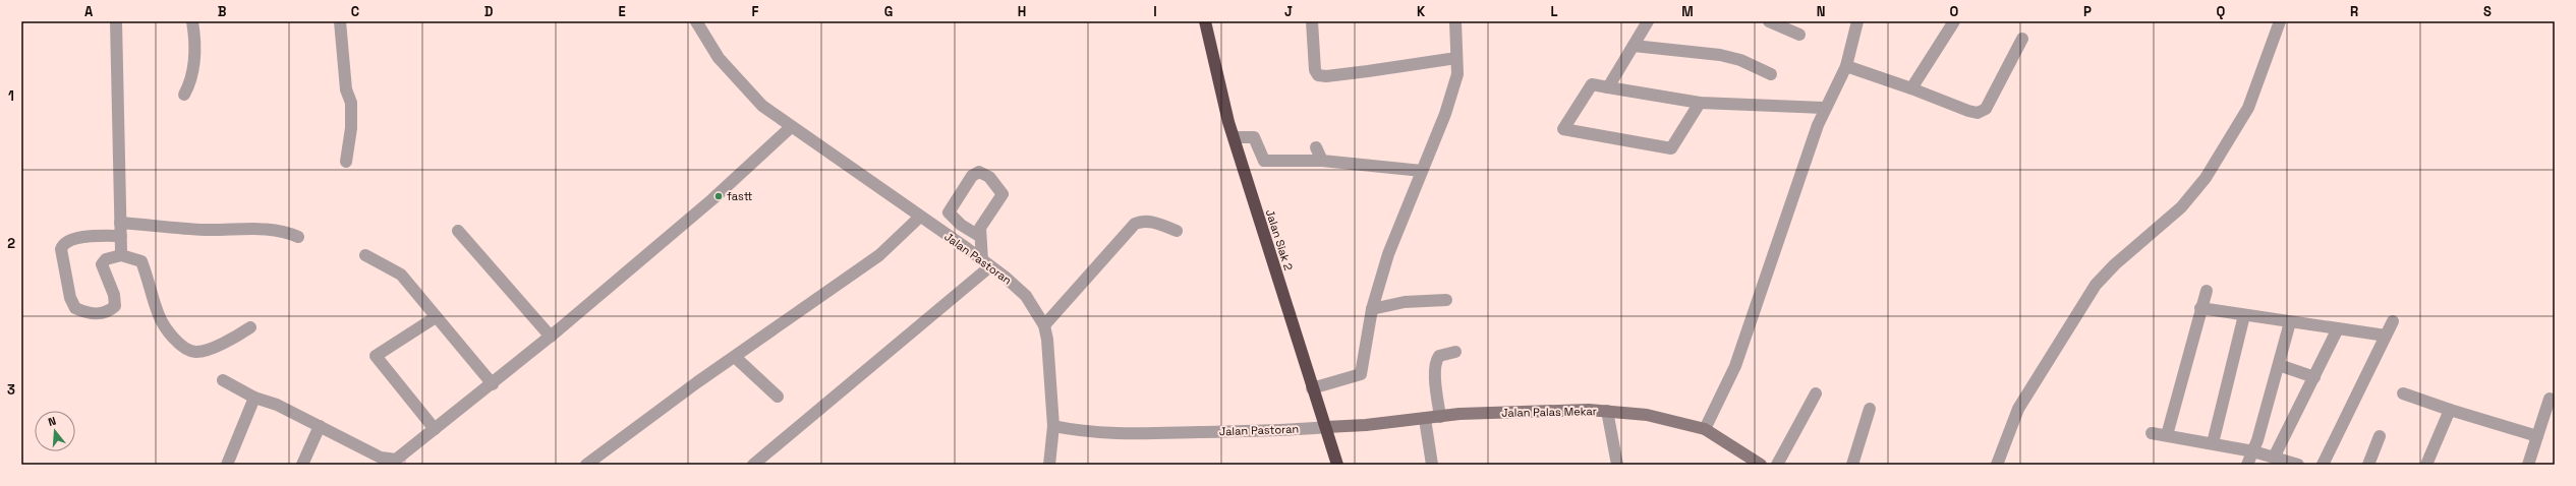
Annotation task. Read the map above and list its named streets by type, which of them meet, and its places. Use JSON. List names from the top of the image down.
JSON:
{
  "streets": {
    "highway": ["Jalan Siak 2"],
    "main road": ["Jalan Palas Mekar"],
    "street": ["Jalan Pastoran"]
  },
  "crossings": [
    ["Jalan Siak 2", "Jalan Pastoran"],
    ["Jalan Siak 2", "Jalan Palas Mekar"],
    ["Jalan Pastoran", "Jalan Palas Mekar"]
  ],
  "places": ["fastt"],
  "north": "top",
  "grid": {
    "columns": [
      "A",
      "B",
      "C",
      "D",
      "E",
      "F",
      "G",
      "H",
      "I",
      "J",
      "K",
      "L",
      "M",
      "N",
      "O",
      "P",
      "Q",
      "R",
      "S"
    ],
    "rows": ["1", "2", "3"]
  }
}
